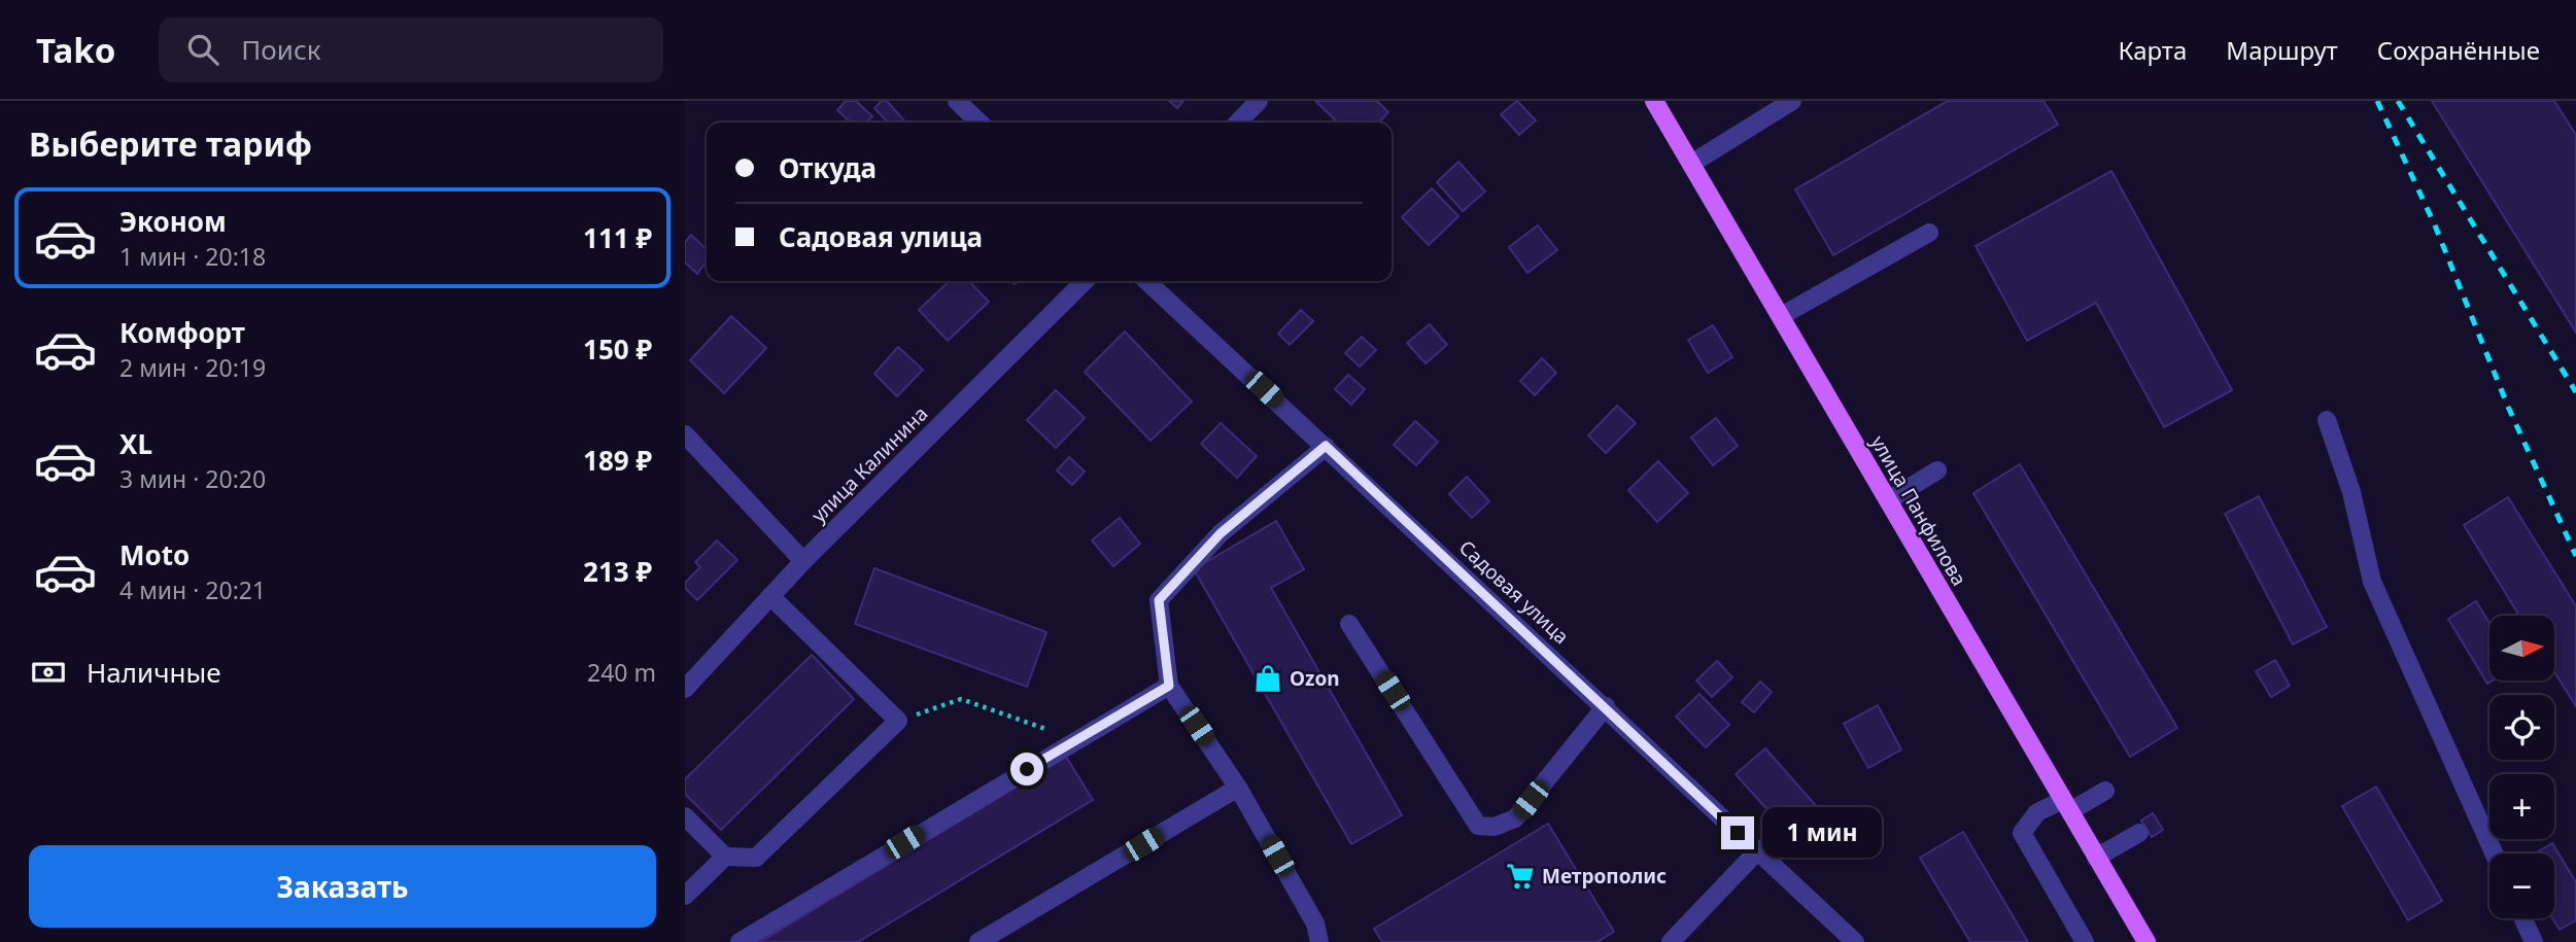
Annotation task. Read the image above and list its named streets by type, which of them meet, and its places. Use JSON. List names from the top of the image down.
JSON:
{
  "streets": {
    "main road": ["улица Панфилова"],
    "street": ["улица Калинина", "Садовая улица"]
  },
  "places": {
    "shop": ["Ozon"],
    "supermarket": ["Метрополис"]
  },
  "north": "right",
  "page": {
    "header": "Tako",
    "search": "Поиск",
    "nav": ["Карта", "Маршрут", "Сохранённые"],
    "heading": "Выберите тариф",
    "banner": ["Откуда", "Садовая улица"],
    "list": [
      {
        "name": "Эконом",
        "note": "1 мин · 20:18",
        "value": "111 ₽"
      },
      {
        "name": "Комфорт",
        "note": "2 мин · 20:19",
        "value": "150 ₽"
      },
      {
        "name": "XL",
        "note": "3 мин · 20:20",
        "value": "189 ₽"
      },
      {
        "name": "Moto",
        "note": "4 мин · 20:21",
        "value": "213 ₽"
      }
    ],
    "map_buttons": ["+", "−"],
    "pay": ["Наличные", "240 m"],
    "bubble": "1 мин",
    "buttons": "Заказать"
  }
}
